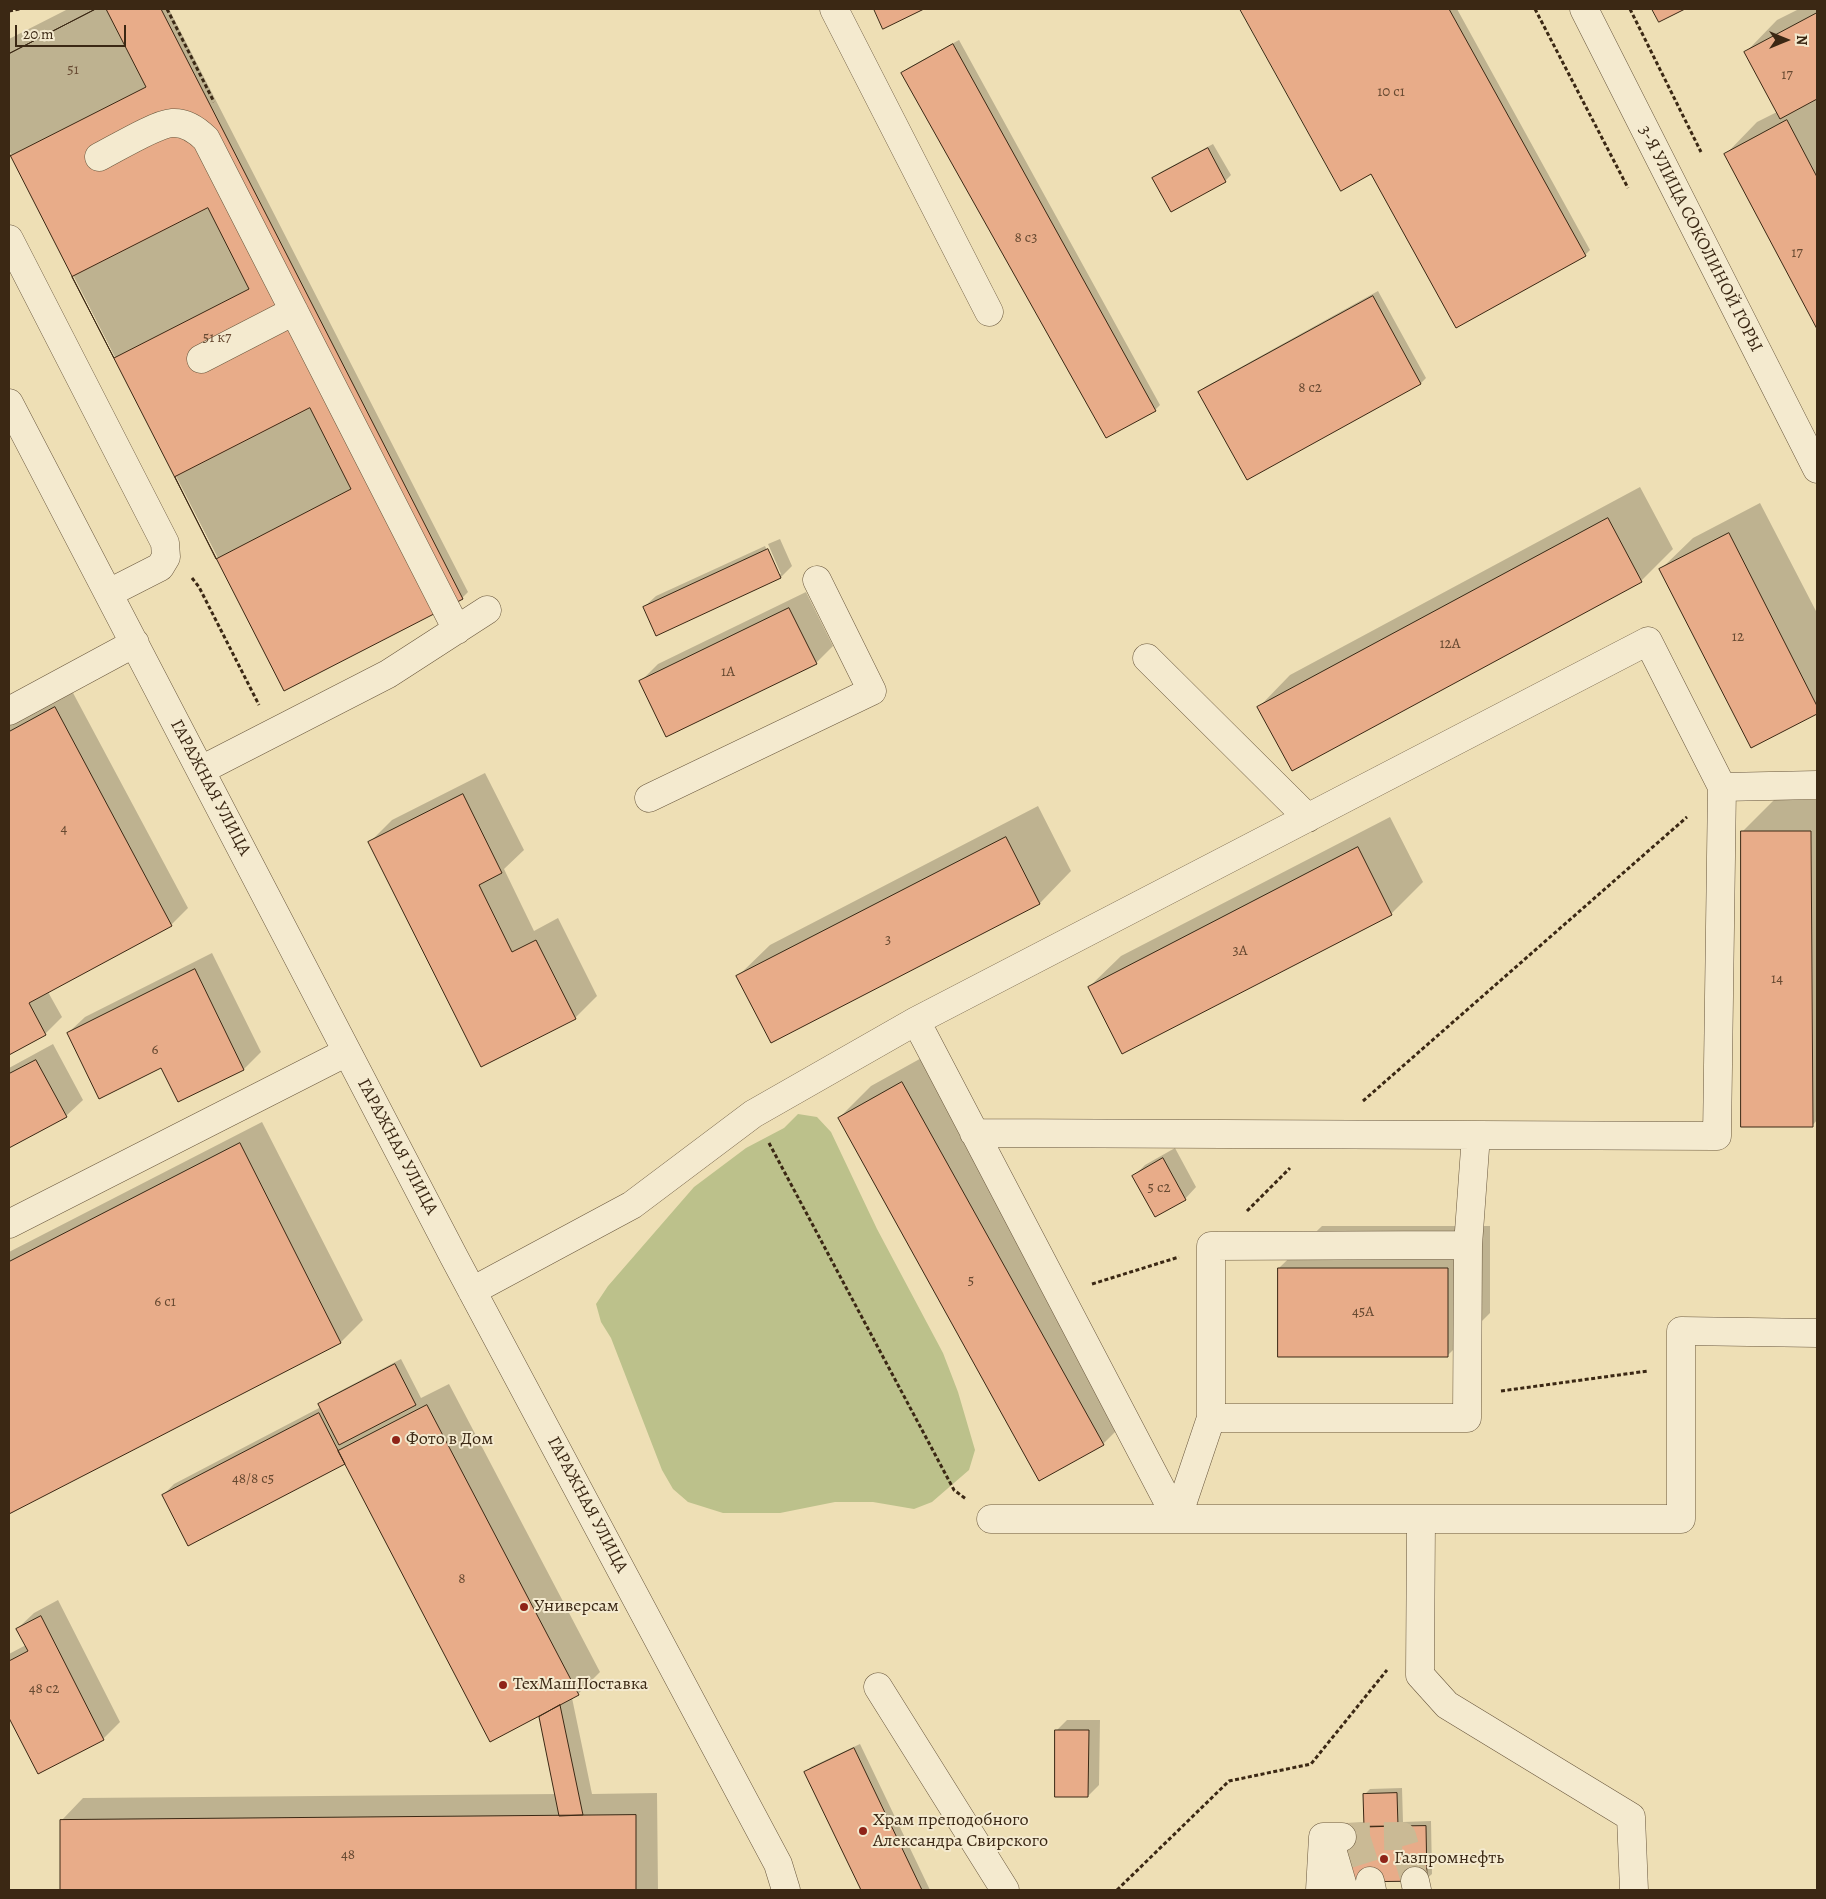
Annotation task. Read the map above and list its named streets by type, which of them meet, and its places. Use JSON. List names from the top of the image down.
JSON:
{
  "streets": {
    "street": ["3-Я УЛИЦА СОКОЛИНОЙ ГОРЫ", "ГАРАЖНАЯ УЛИЦА"]
  },
  "places": [
    "Фото в Дом",
    "Универсам",
    "ТехМашПоставка",
    "Храм преподобного Александра Свирского",
    "Газпромнефть"
  ],
  "house_numbers": [
    "51",
    "17",
    "10 с1",
    "8 c3",
    "17",
    "51 к7",
    "8 c2",
    "12",
    "12А",
    "1А",
    "4",
    "3",
    "3А",
    "14",
    "6",
    "5 с2",
    "5",
    "6 с1",
    "45А",
    "48/8 с5",
    "8",
    "48 с2",
    "48"
  ],
  "scale_bar": "20 m",
  "north": "right"
}
